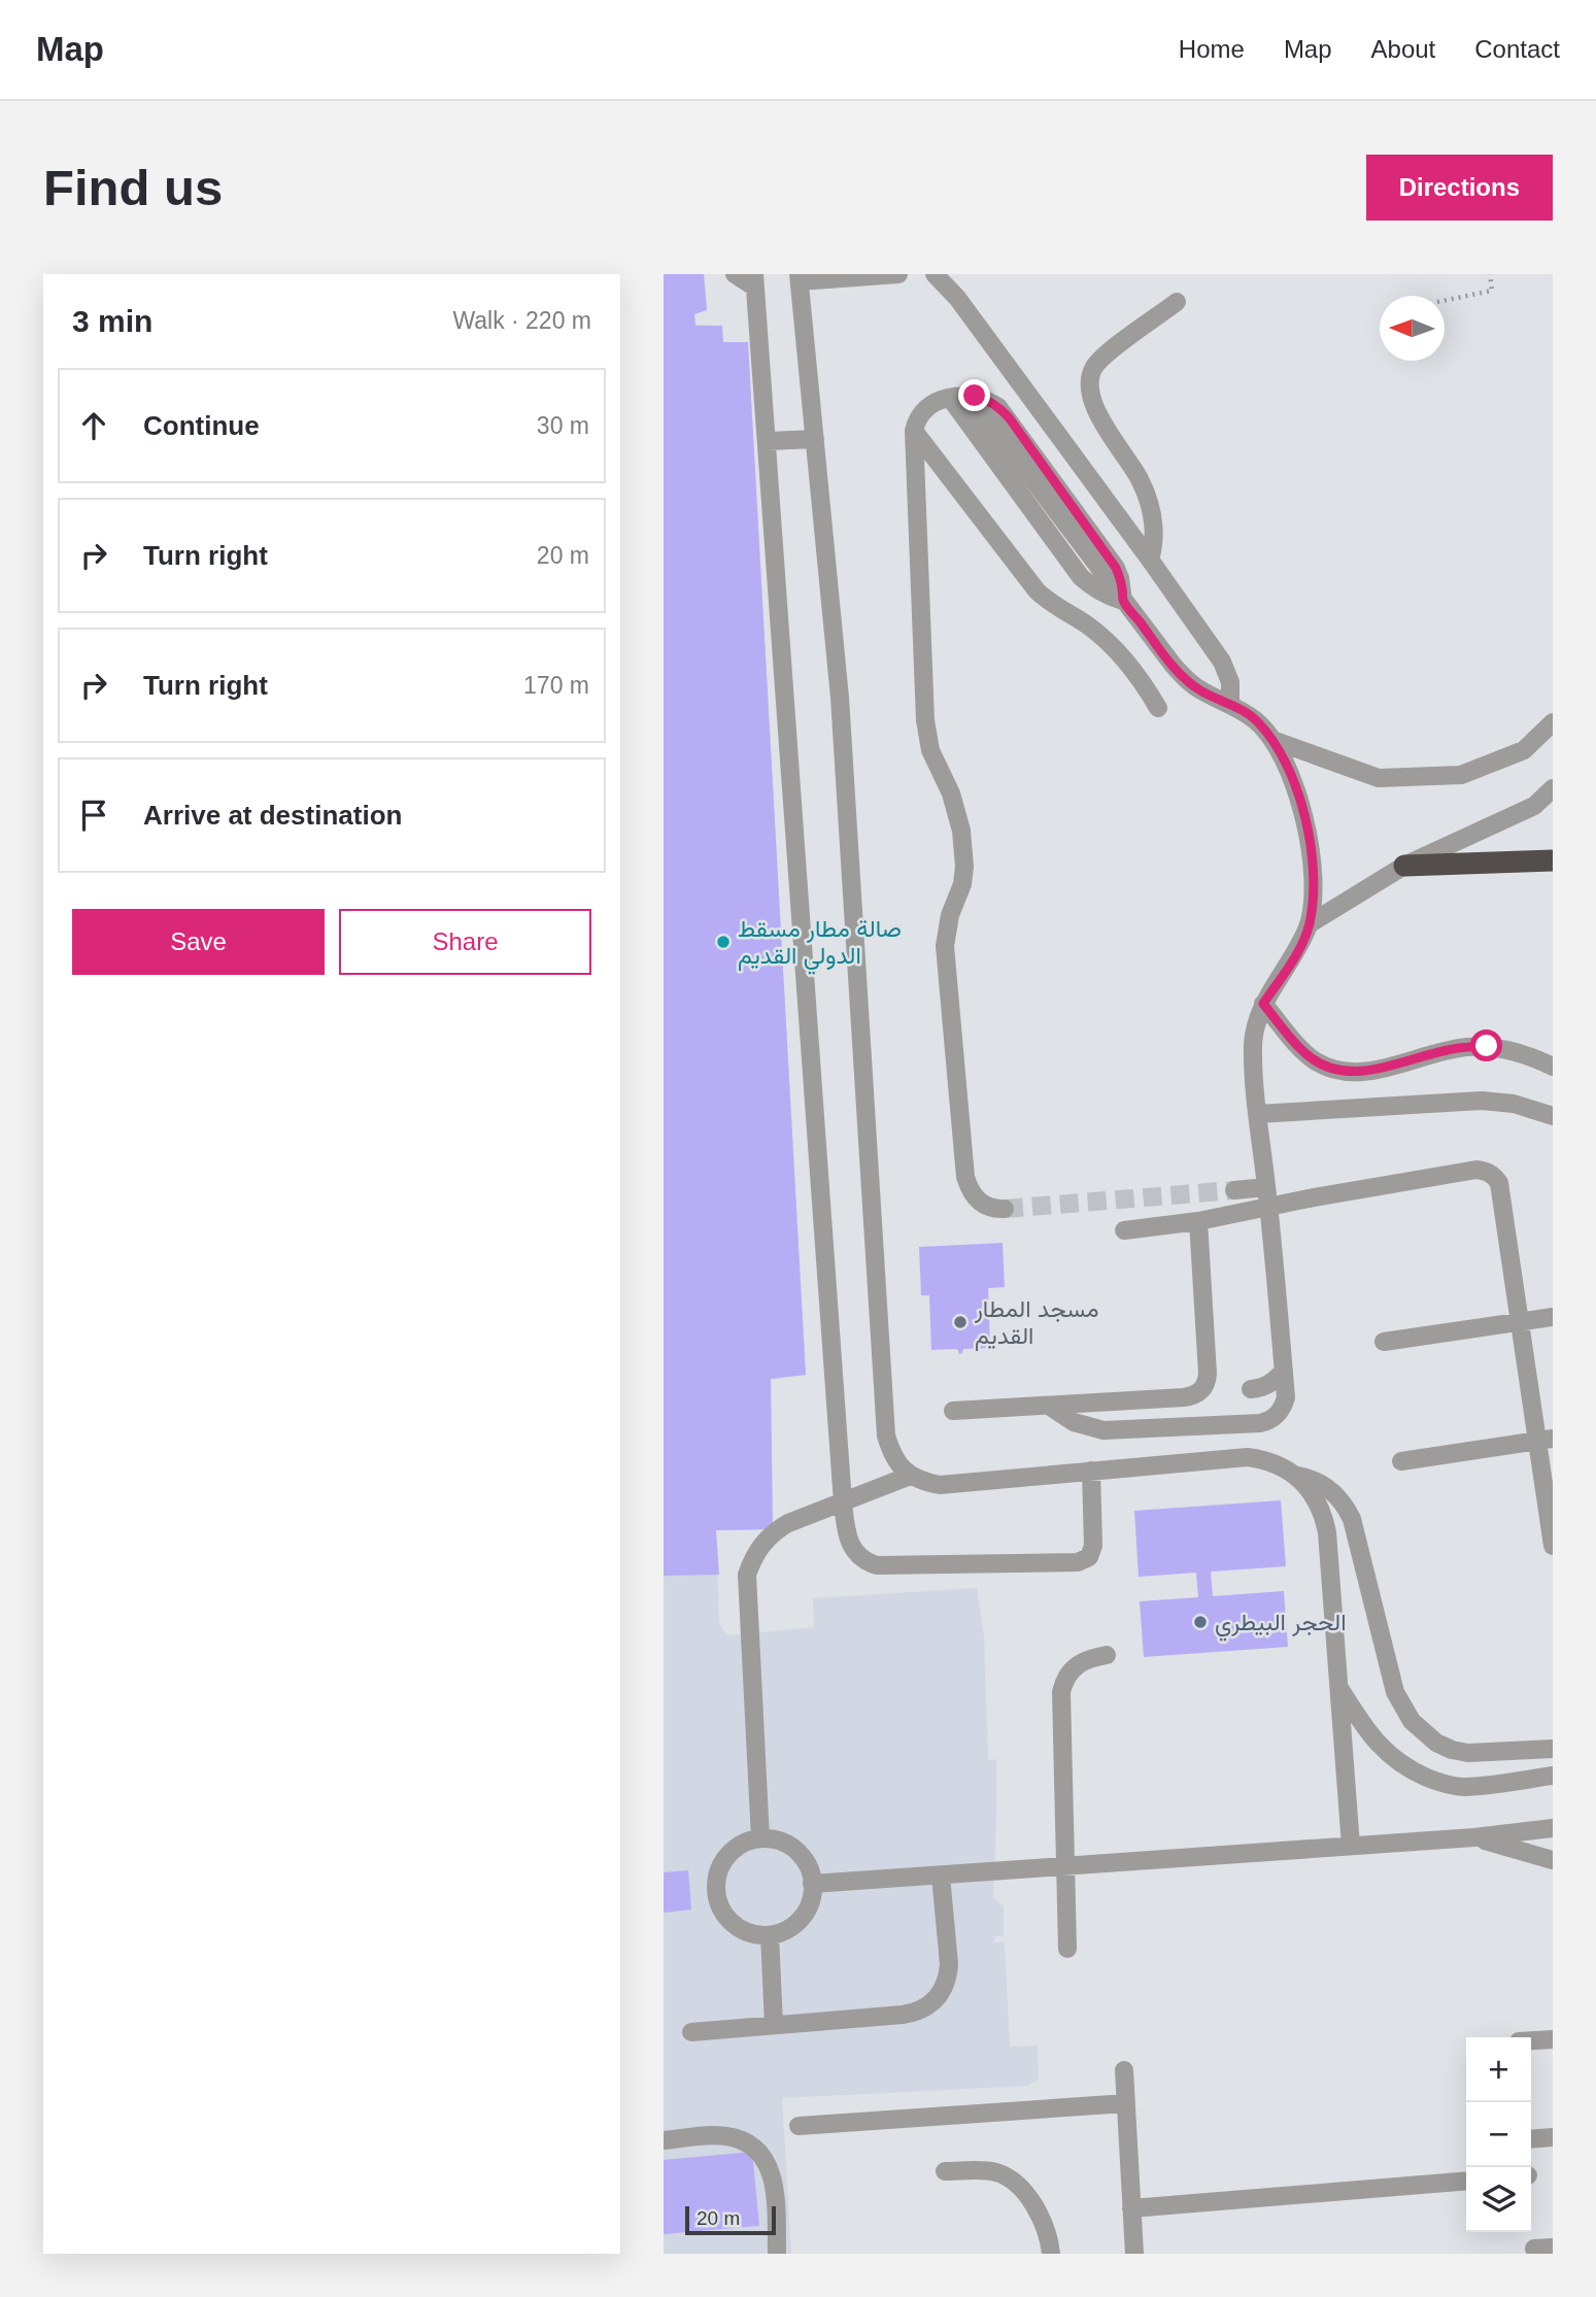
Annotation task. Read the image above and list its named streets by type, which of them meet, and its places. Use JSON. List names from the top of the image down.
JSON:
{
  "places": ["صالة مطار مسقط الدولي القديم", "مسجد المطار القديم", "الحجر البيطري"],
  "scale_bar": "20 m",
  "north": "left",
  "page": {
    "header": "Map",
    "nav": [
      "Home",
      "Map",
      "About",
      "Contact"
    ],
    "buttons": [
      "Directions",
      ["Save", "Share"]
    ],
    "title": "Find us",
    "heading": ["3 min", "Walk · 220 m"],
    "list": [
      ["Continue", "30 m"],
      ["Turn right", "20 m"],
      ["Turn right", "170 m"],
      "Arrive at destination"
    ],
    "map_buttons": ["+", "−"],
    "scale": "20 m"
  }
}
